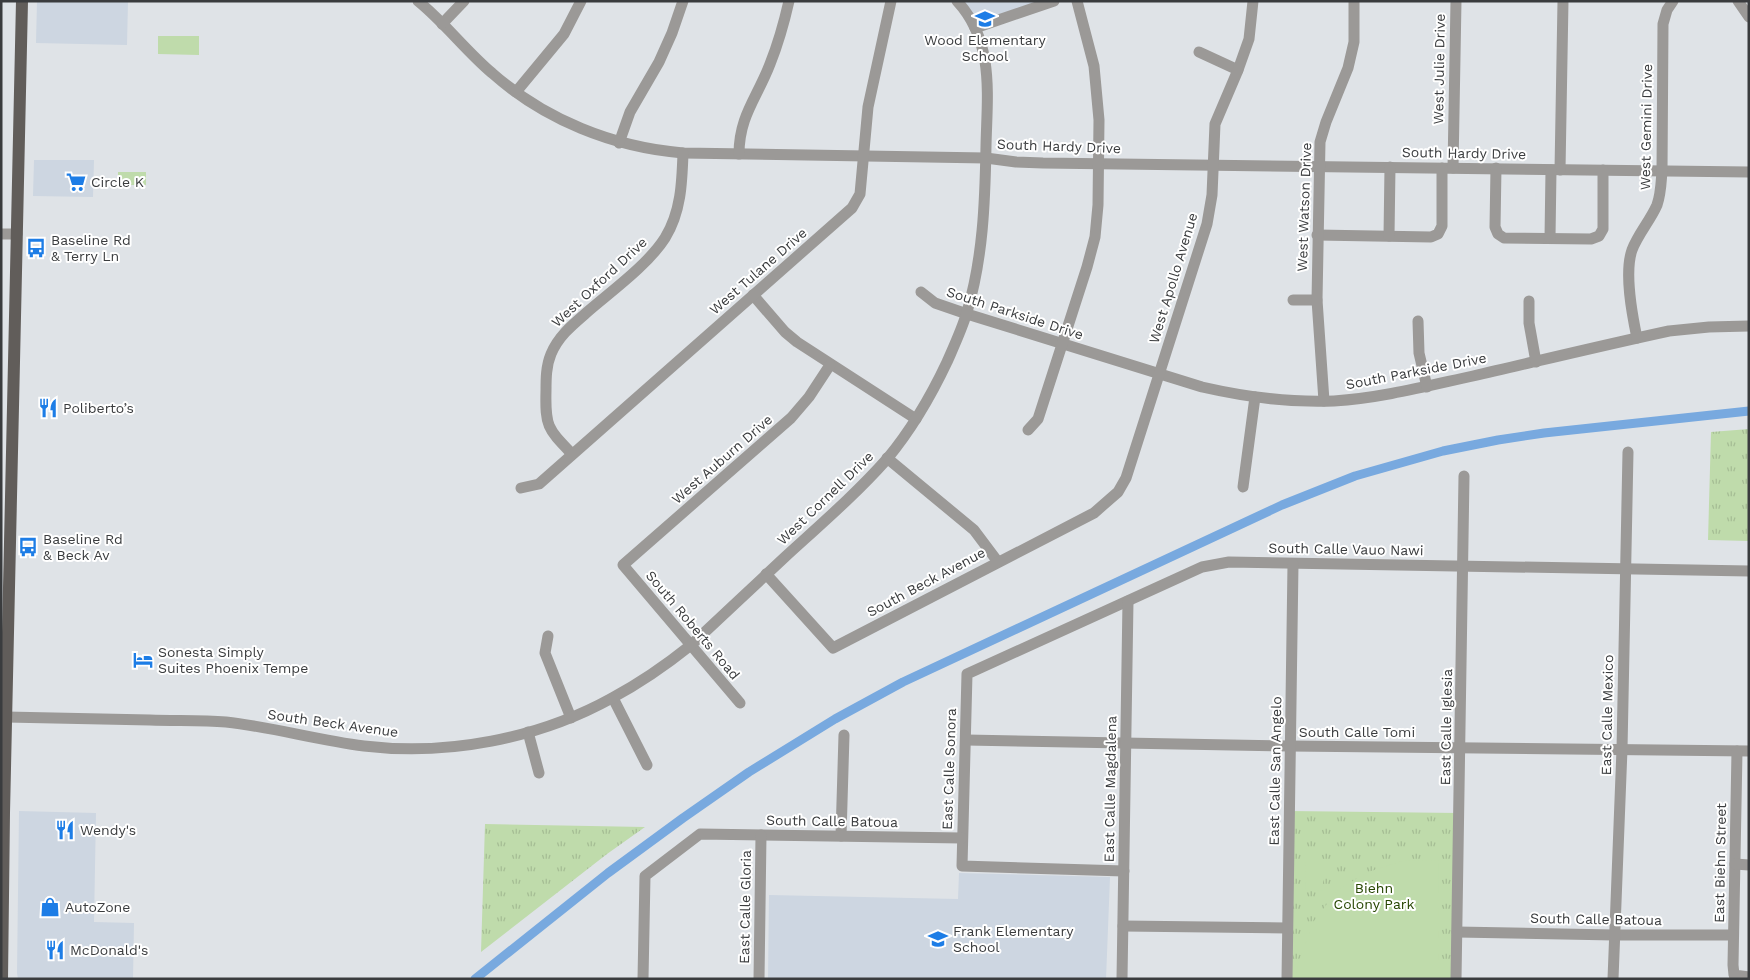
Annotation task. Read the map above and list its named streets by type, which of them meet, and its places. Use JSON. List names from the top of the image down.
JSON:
{
  "streets": {
    "street": [
      "West Julie Drive",
      "West Gemini Drive",
      "South Hardy Drive",
      "West Watson Drive",
      "West Tulane Drive",
      "West Apollo Avenue",
      "West Oxford Drive",
      "South Parkside Drive",
      "West Auburn Drive",
      "West Cornell Drive",
      "South Calle Vauo Nawi",
      "South Beck Avenue",
      "South Roberts Road",
      "East Calle Mexico",
      "East Calle Iglesia",
      "South Calle Tomi",
      "East Calle Sonora",
      "East Calle San Angelo",
      "East Calle Magdalena",
      "South Calle Batoua",
      "East Biehn Street",
      "East Calle Gloria"
    ]
  },
  "crossings": [
    ["West Julie Drive", "South Hardy Drive"],
    ["West Gemini Drive", "South Hardy Drive"],
    ["West Gemini Drive", "South Parkside Drive"],
    ["South Hardy Drive", "West Watson Drive"],
    ["South Hardy Drive", "West Tulane Drive"],
    ["South Hardy Drive", "West Apollo Avenue"],
    ["South Hardy Drive", "West Oxford Drive"],
    ["South Hardy Drive", "West Cornell Drive"],
    ["West Watson Drive", "South Parkside Drive"],
    ["West Tulane Drive", "West Oxford Drive"],
    ["West Apollo Avenue", "South Parkside Drive"],
    ["West Apollo Avenue", "South Beck Avenue"],
    ["South Parkside Drive", "West Cornell Drive"],
    ["West Auburn Drive", "South Roberts Road"],
    ["West Cornell Drive", "South Beck Avenue"],
    ["West Cornell Drive", "South Roberts Road"],
    ["South Calle Vauo Nawi", "East Calle Mexico"],
    ["South Calle Vauo Nawi", "East Calle Iglesia"],
    ["South Calle Vauo Nawi", "East Calle Sonora"],
    ["South Calle Vauo Nawi", "East Calle San Angelo"],
    ["South Calle Vauo Nawi", "East Calle Magdalena"],
    ["South Beck Avenue", "South Roberts Road"],
    ["East Calle Mexico", "South Calle Tomi"],
    ["East Calle Mexico", "South Calle Batoua"],
    ["East Calle Iglesia", "South Calle Tomi"],
    ["East Calle Iglesia", "South Calle Batoua"],
    ["South Calle Tomi", "East Calle Sonora"],
    ["South Calle Tomi", "East Calle San Angelo"],
    ["South Calle Tomi", "East Calle Magdalena"],
    ["South Calle Tomi", "East Biehn Street"],
    ["East Calle Sonora", "East Calle Magdalena"],
    ["East Calle Sonora", "South Calle Batoua"],
    ["South Calle Batoua", "East Biehn Street"],
    ["South Calle Batoua", "East Calle Gloria"]
  ],
  "parks": ["Biehn Colony Park"],
  "places": {
    "school or university": ["Wood Elementary School", "Frank Elementary School"],
    "supermarket": ["Circle K"],
    "bus stop": ["Baseline Rd & Terry Ln", "Baseline Rd & Beck Av"],
    "restaurant": ["Poliberto’s", "Wendy's", "McDonald's"],
    "hotel": ["Sonesta Simply Suites Phoenix Tempe"],
    "shop": ["AutoZone"]
  }
}
